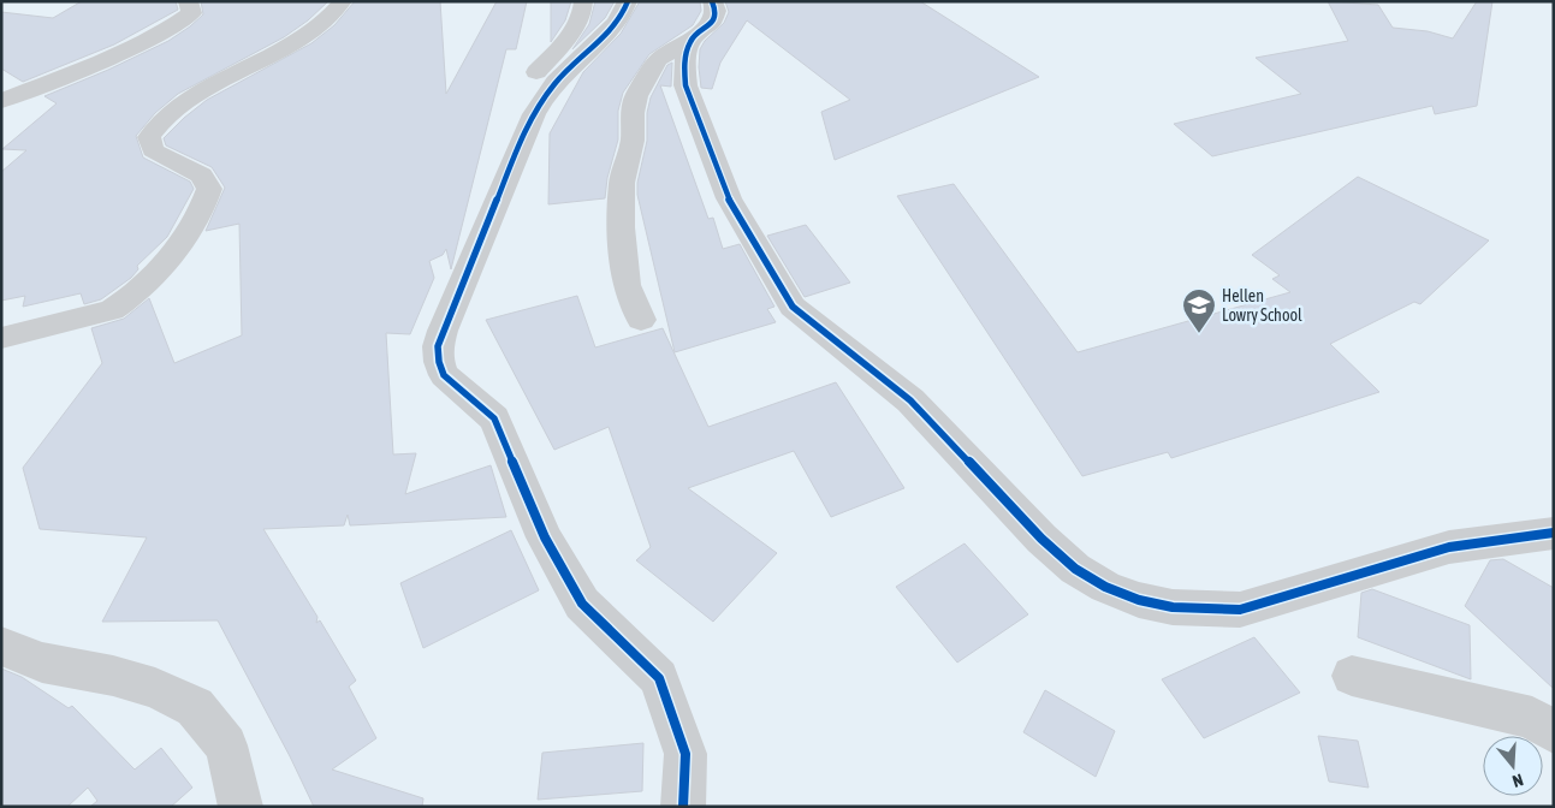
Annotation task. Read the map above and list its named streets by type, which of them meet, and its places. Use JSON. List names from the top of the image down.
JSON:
{
  "places": {
    "school or university": ["Hellen Lowry School"]
  },
  "north": "bottom"
}
